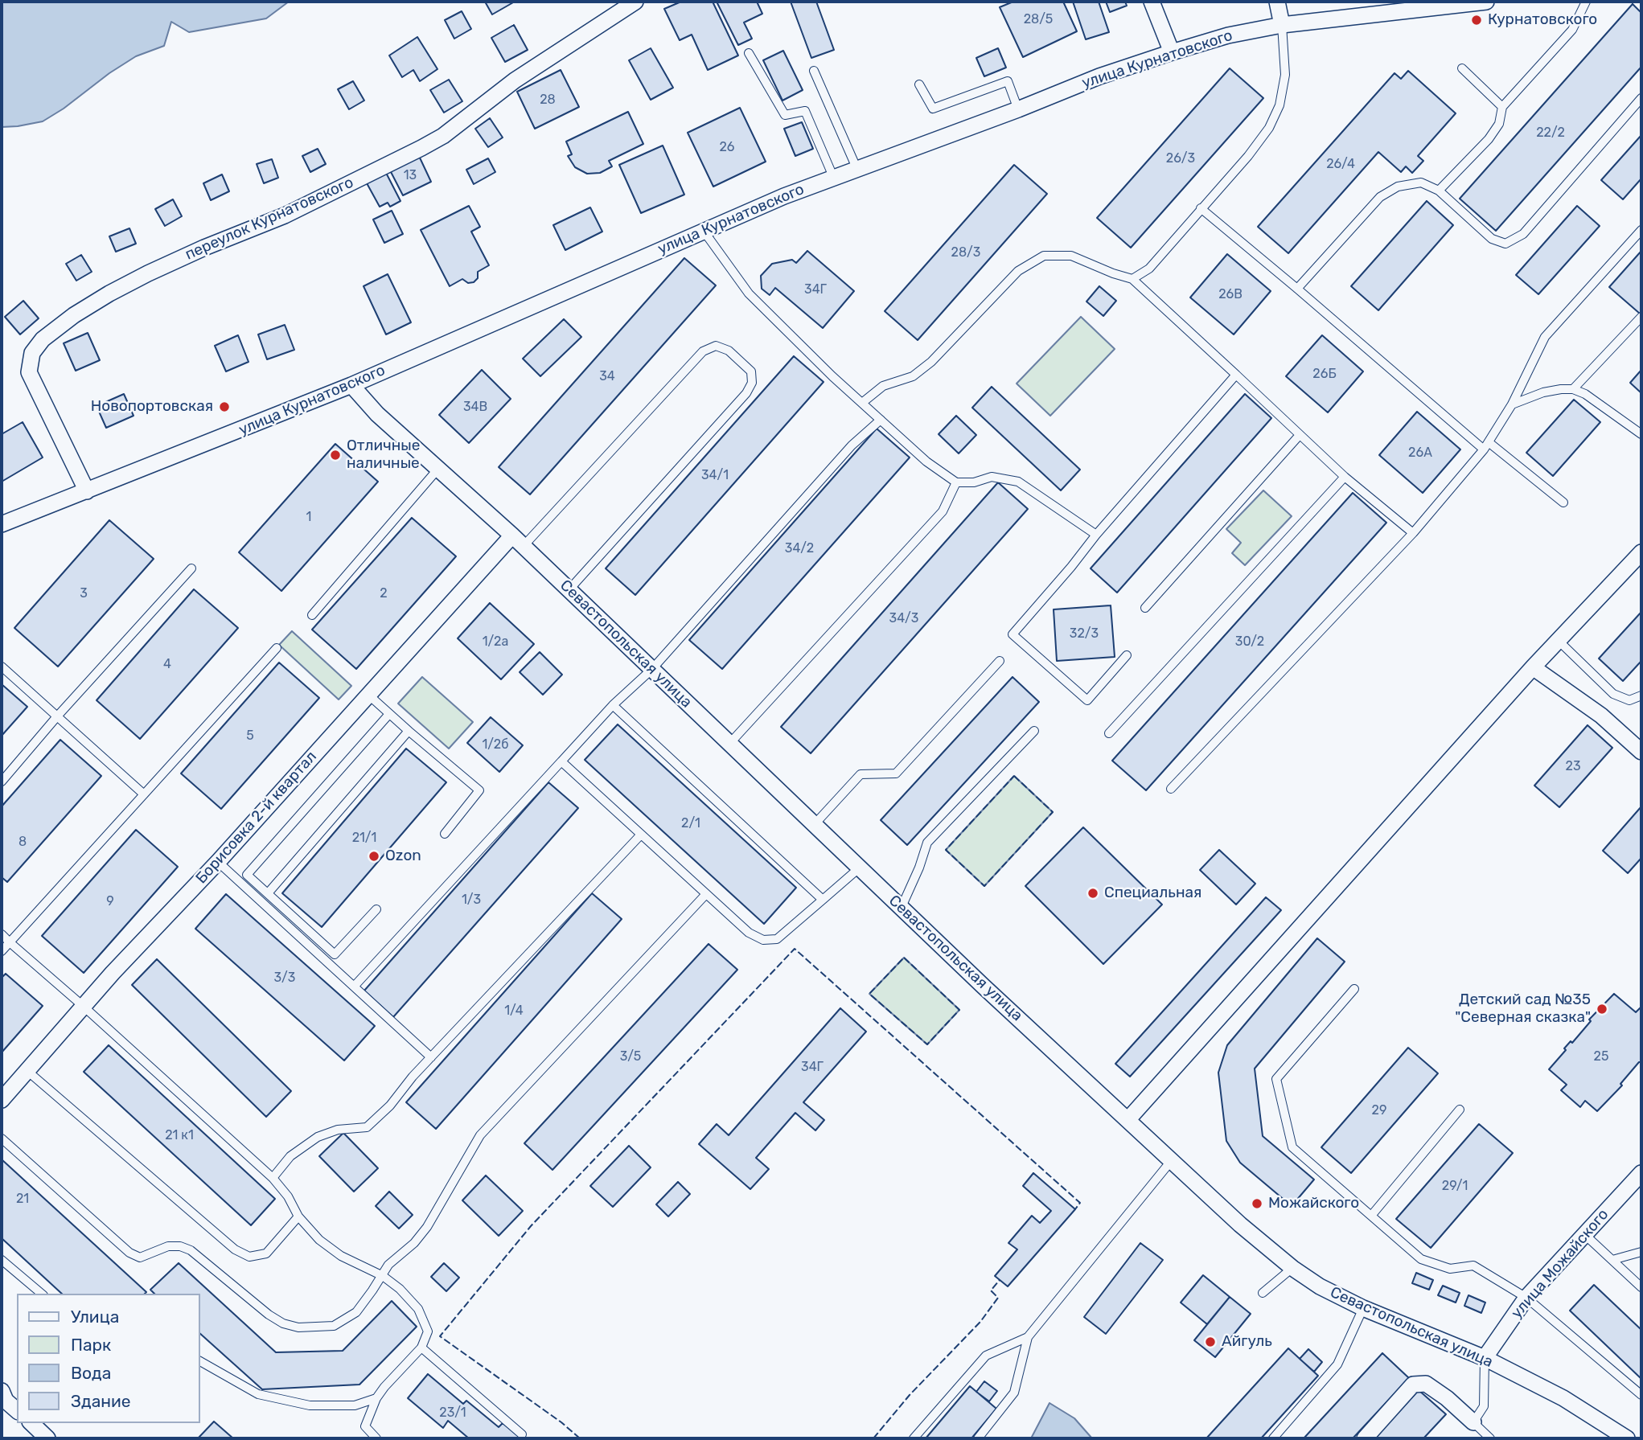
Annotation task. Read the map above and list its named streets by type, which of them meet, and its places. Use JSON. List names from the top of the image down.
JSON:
{
  "streets": {
    "street": [
      "улица Курнатовского",
      "переулок Курнатовского",
      "Севастопольская улица",
      "Борисовка 2-й квартал",
      "улица Можайского"
    ]
  },
  "crossings": [
    ["улица Курнатовского", "переулок Курнатовского"],
    ["улица Курнатовского", "Севастопольская улица"],
    ["Севастопольская улица", "Борисовка 2-й квартал"],
    ["Севастопольская улица", "улица Можайского"]
  ],
  "places": [
    "Курнатовского",
    "Новопортовская",
    "Отличные наличные",
    "Ozon",
    "Специальная",
    "Детский сад №35 \"Северная сказка\"",
    "Можайского",
    "Айгуль"
  ],
  "house_numbers": [
    "28/5",
    "28",
    "22/2",
    "26",
    "26/3",
    "26/4",
    "13",
    "28/3",
    "34Г",
    "26В",
    "26Б",
    "34",
    "34В",
    "26А",
    "34/1",
    "1",
    "34/2",
    "3",
    "2",
    "34/3",
    "32/3",
    "1/2а",
    "30/2",
    "4",
    "5",
    "1/2б",
    "23",
    "2/1",
    "21/1",
    "8",
    "1/3",
    "9",
    "3/3",
    "1/4",
    "3/5",
    "25",
    "34Г",
    "29",
    "21 к1",
    "29/1",
    "21",
    "23/1"
  ],
  "legend": [
    "Улица",
    "Парк",
    "Вода",
    "Здание"
  ]
}
